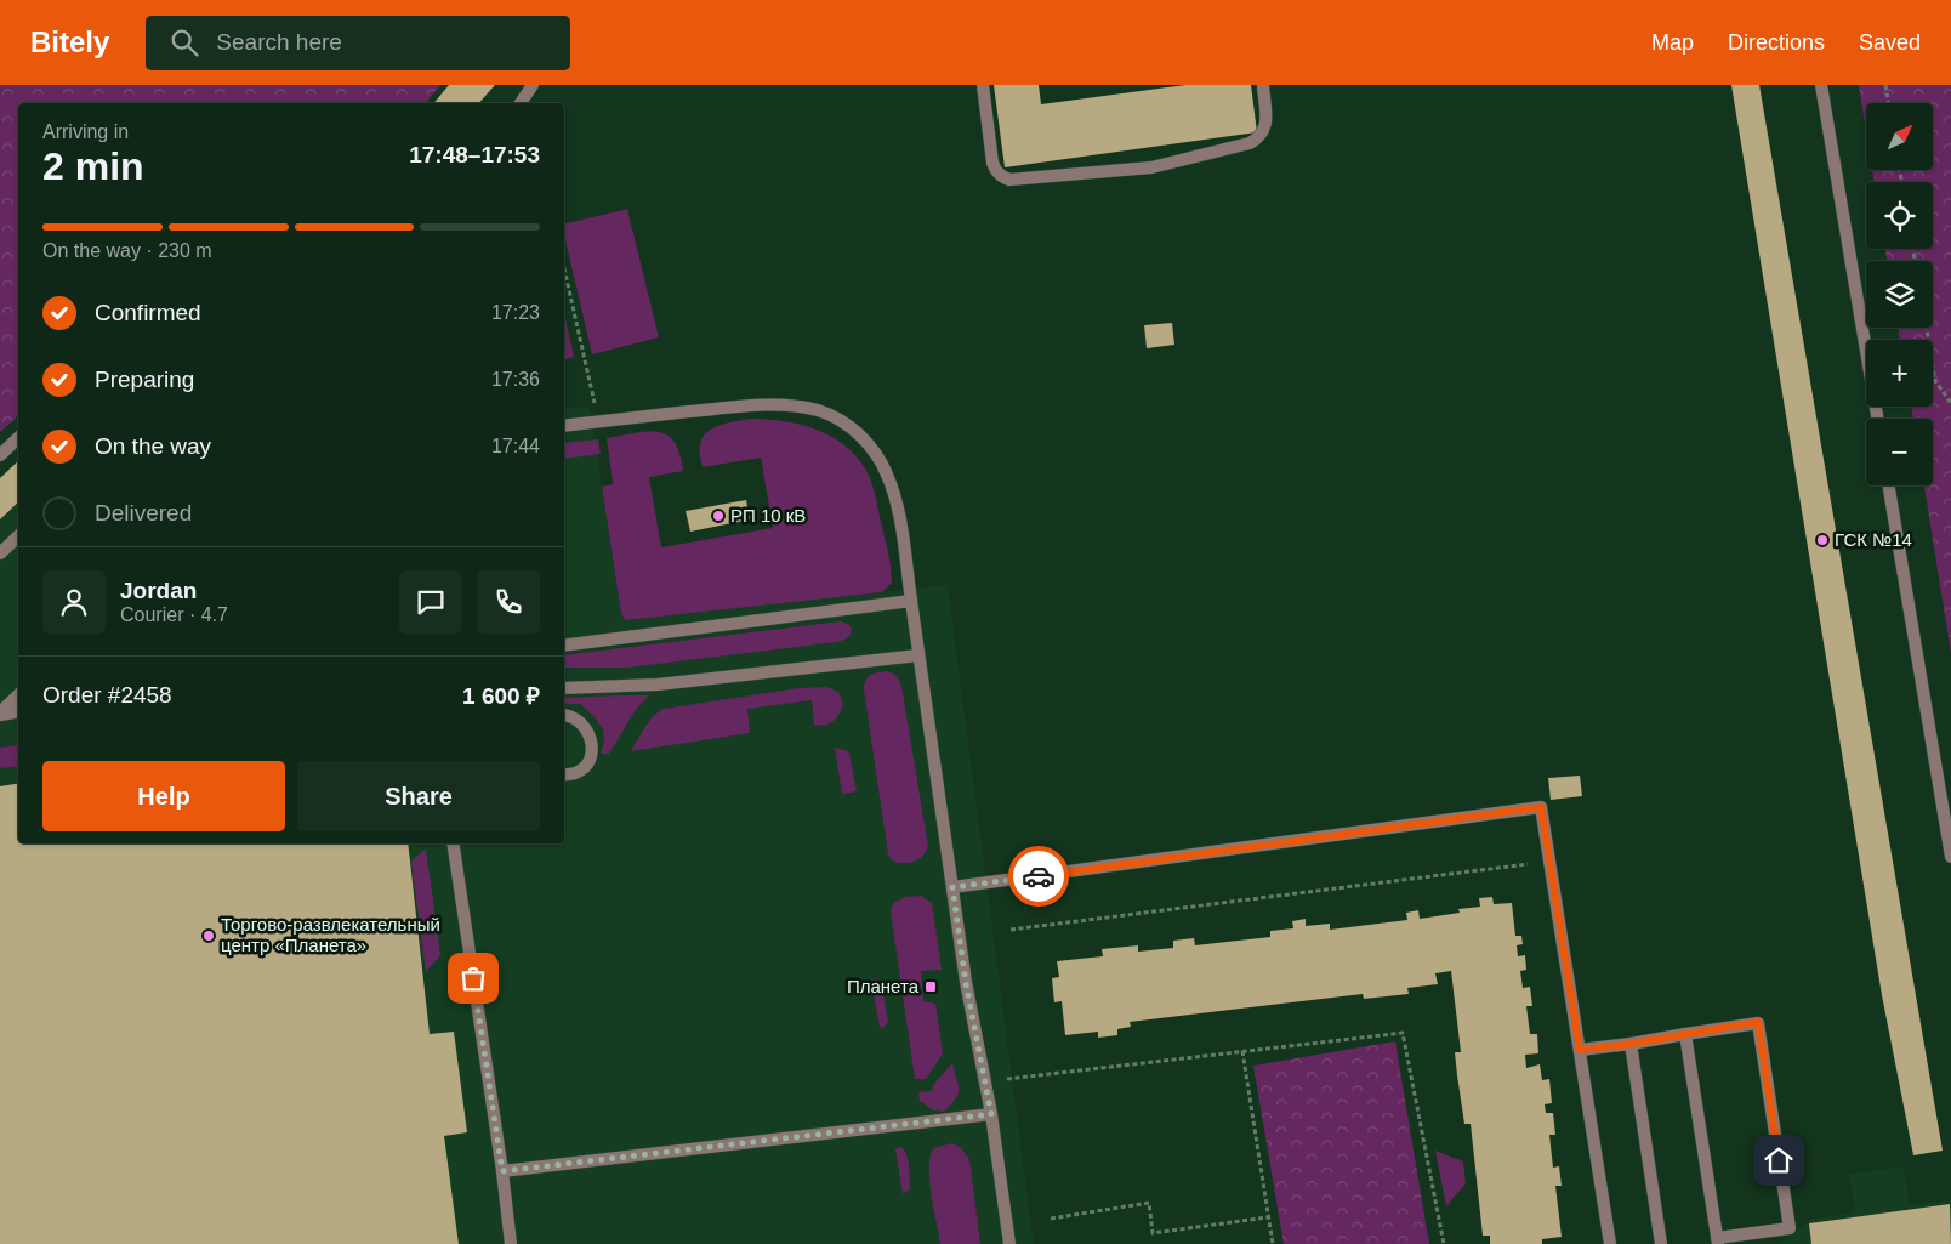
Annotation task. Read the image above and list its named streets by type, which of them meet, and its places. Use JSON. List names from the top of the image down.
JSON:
{
  "places": {
    "other": ["РП 10 кВ", "ГСК №14", "Торгово-развлекательный центр «Планета»"],
    "transit": ["Планета"]
  },
  "north": "top right",
  "page": {
    "header": "Bitely",
    "search": "Search here",
    "nav": ["Map", "Directions", "Saved"],
    "map_buttons": ["+", "−"],
    "heading": ["2 min", "Arriving in", "17:48–17:53"],
    "panel": [
      "Jordan",
      "Courier · 4.7",
      "Order #2458",
      "1 600 ₽"
    ],
    "bar": "On the way · 230 m",
    "list": [
      ["Confirmed", "17:23"],
      ["Preparing", "17:36"],
      ["On the way", "17:44"],
      "Delivered"
    ],
    "buttons": ["Help", "Share"]
  }
}
